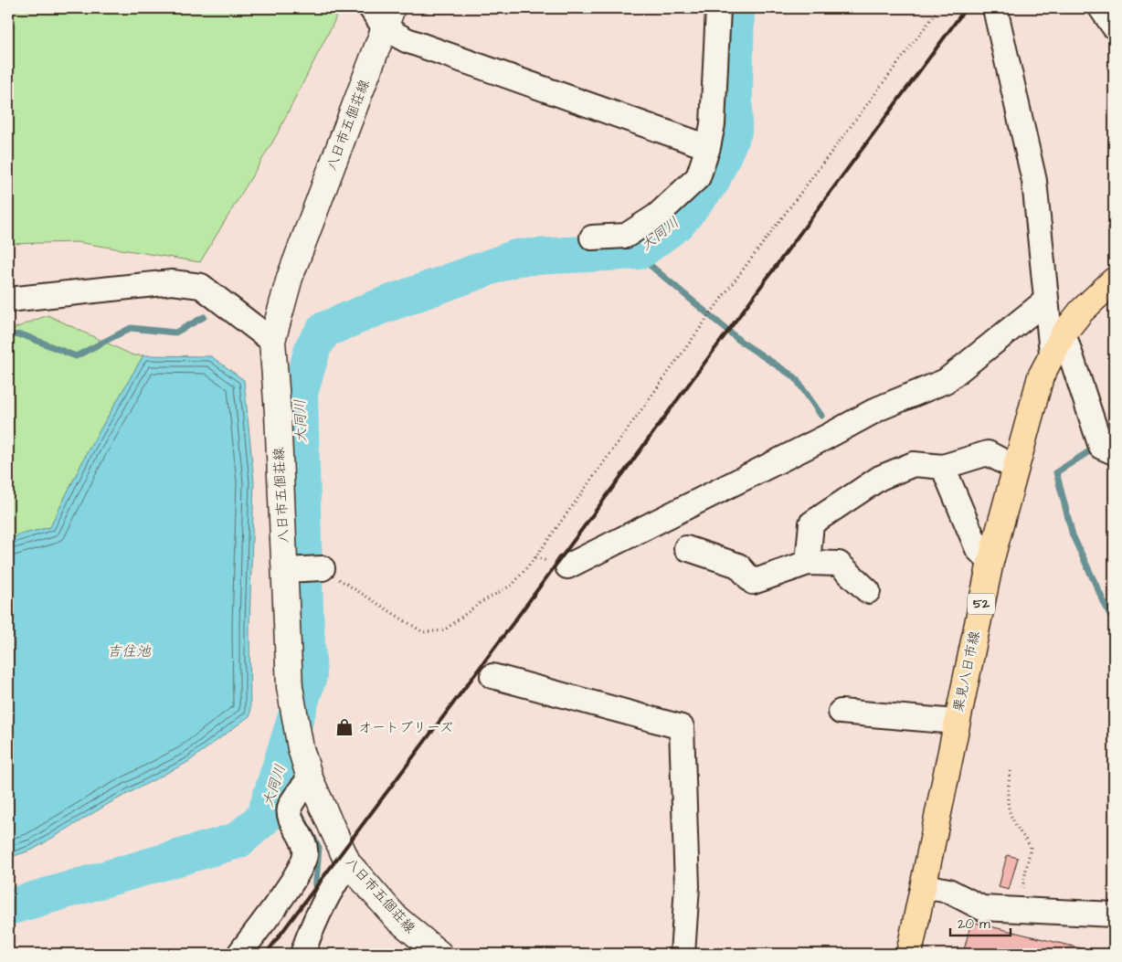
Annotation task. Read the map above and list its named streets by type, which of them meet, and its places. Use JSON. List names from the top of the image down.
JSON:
{
  "streets": {
    "main road": ["八日市五個荘線", "52", "栗見八日市線"]
  },
  "water": ["大同川", "吉住池"],
  "places": {
    "shop": ["オートブリーズ"]
  },
  "scale_bar": "20 m"
}
